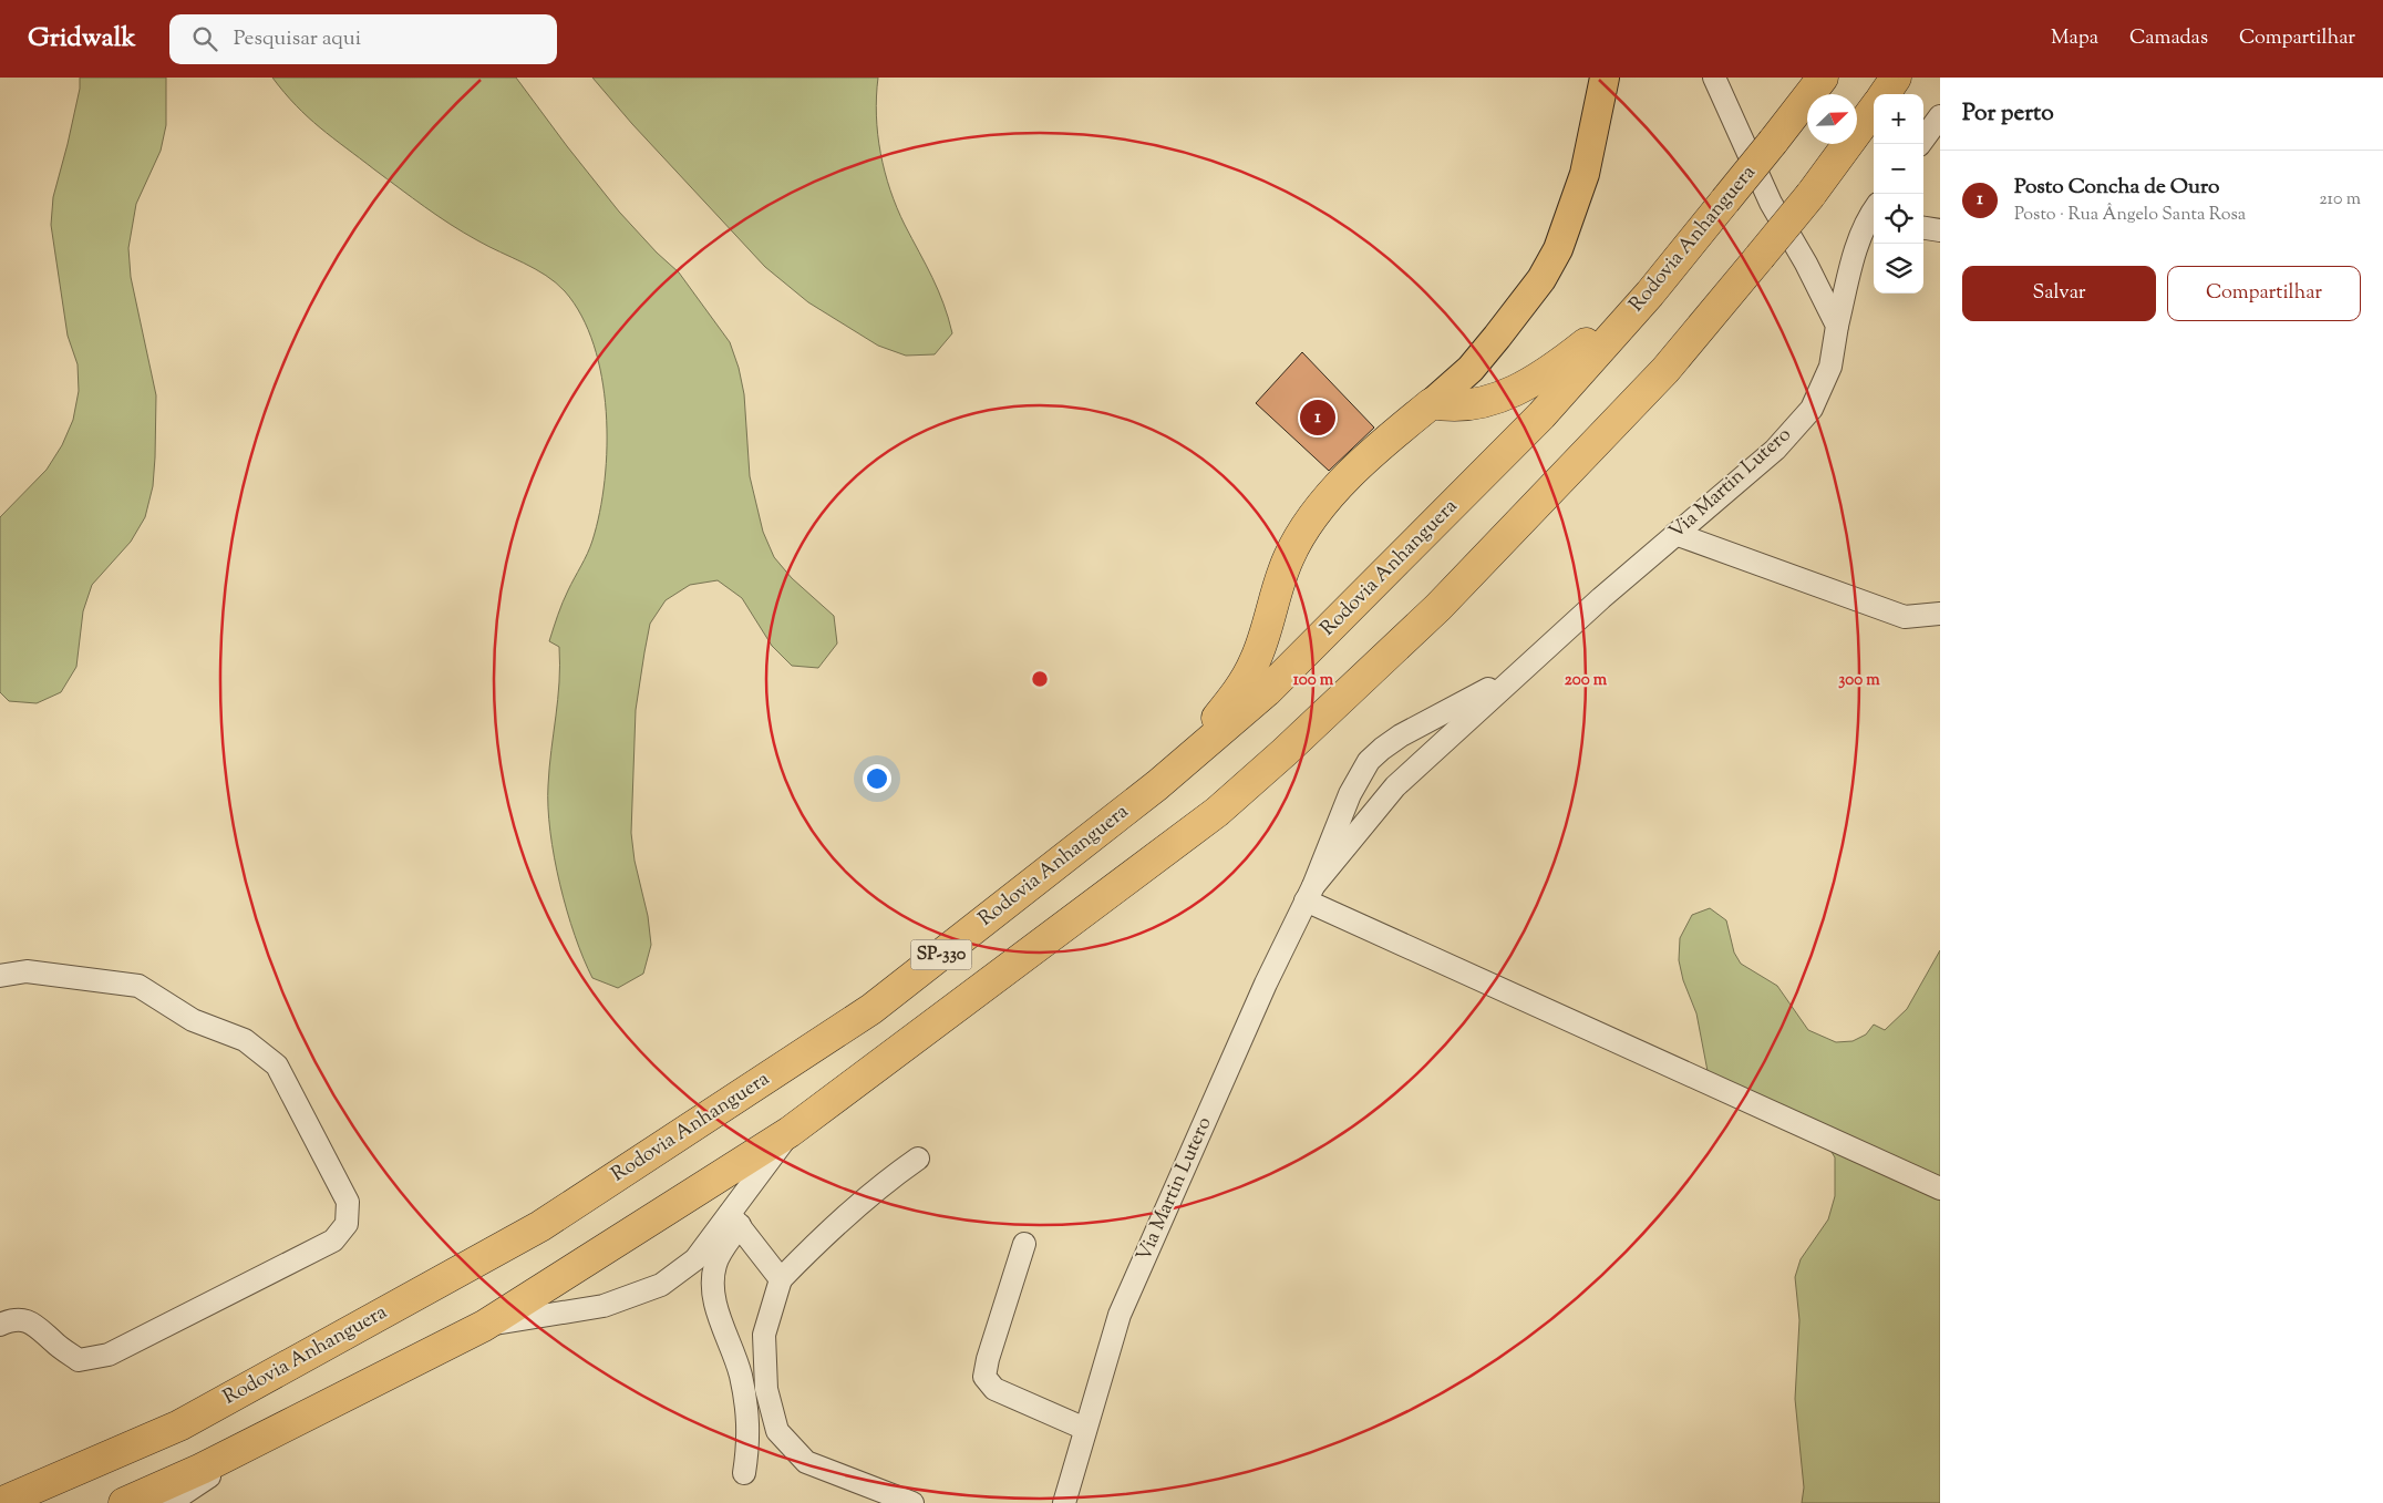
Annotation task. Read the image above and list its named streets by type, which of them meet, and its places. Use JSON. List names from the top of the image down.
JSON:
{
  "streets": {
    "highway": ["Rodovia Anhanguera", "SP-330"],
    "street": ["Via Martin Lutero"]
  },
  "north": "top right",
  "page": {
    "header": "Gridwalk",
    "search": "Pesquisar aqui",
    "nav": ["Mapa", "Camadas", "Compartilhar"],
    "heading": "Por perto",
    "map_buttons": ["+", "−"],
    "list": [
      {
        "mark": "1",
        "name": "Posto Concha de Ouro",
        "note": "Posto · Rua Ângelo Santa Rosa",
        "value": "210 m"
      }
    ],
    "buttons": ["Salvar", "Compartilhar"],
    "pins": "1"
  },
  "rings": ["100 m", "200 m", "300 m"]
}
